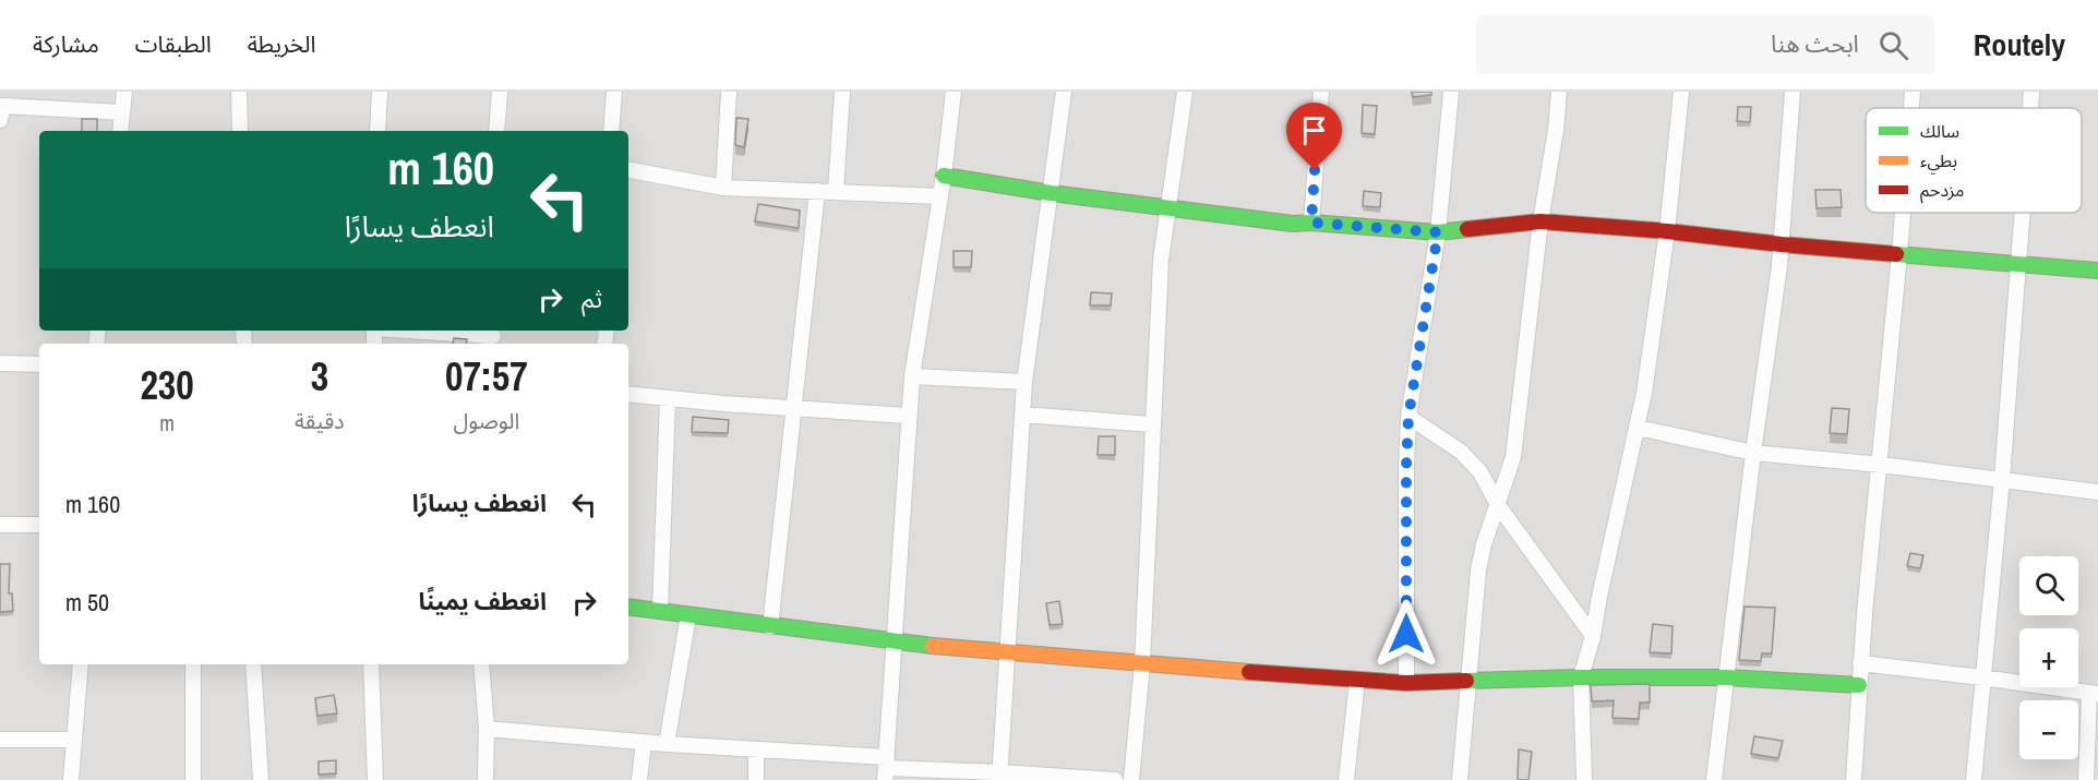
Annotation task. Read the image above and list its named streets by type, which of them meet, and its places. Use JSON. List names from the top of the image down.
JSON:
{
  "legend": ["سالك", "بطيء", "مزدحم"],
  "page": {
    "header": "Routely",
    "search": "ابحث هنا",
    "nav": ["الخريطة", "الطبقات", "مشاركة"],
    "turn": ["160 m", "انعطف يسارًا"],
    "then": "ثم",
    "eta": [
      "07:57",
      "الوصول",
      "3",
      "دقيقة",
      "230",
      "m"
    ],
    "list": [
      {
        "name": "انعطف يسارًا",
        "value": "160 m"
      },
      {
        "name": "انعطف يمينًا",
        "value": "50 m"
      }
    ],
    "map_buttons": ["+", "−"]
  }
}
